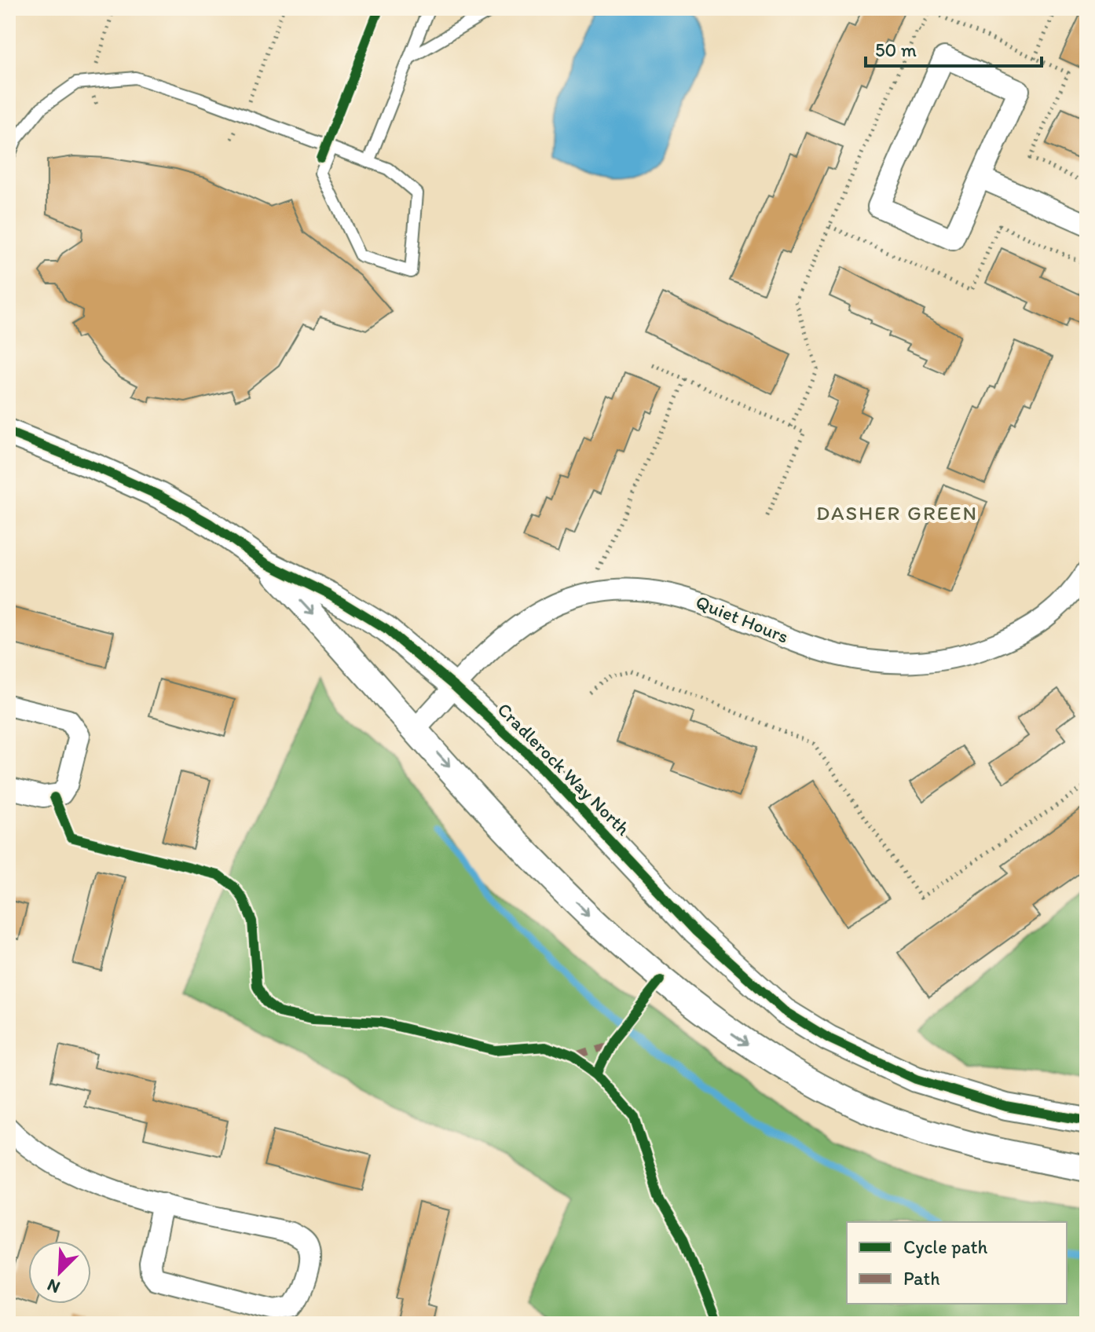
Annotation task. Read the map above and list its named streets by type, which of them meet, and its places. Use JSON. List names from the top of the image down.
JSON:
{
  "streets": {
    "street": ["Quiet Hours", "Cradlerock Way North"]
  },
  "crossings": [
    ["Quiet Hours", "Cradlerock Way North"]
  ],
  "districts": ["DASHER GREEN"],
  "legend": ["Cycle path", "Path"],
  "scale_bar": "50 m",
  "north": "bottom left"
}
